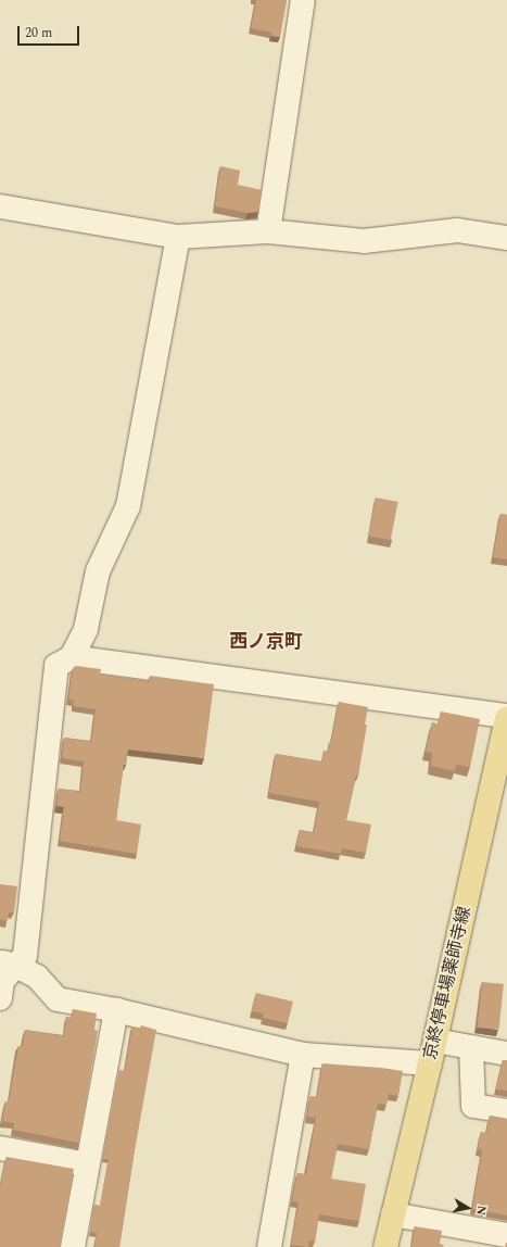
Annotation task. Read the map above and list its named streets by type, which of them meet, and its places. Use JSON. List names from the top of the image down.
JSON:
{
  "streets": {
    "main road": ["京終停車場薬師寺線"]
  },
  "districts": ["西ノ京町"],
  "scale_bar": "20 m",
  "north": "right"
}
